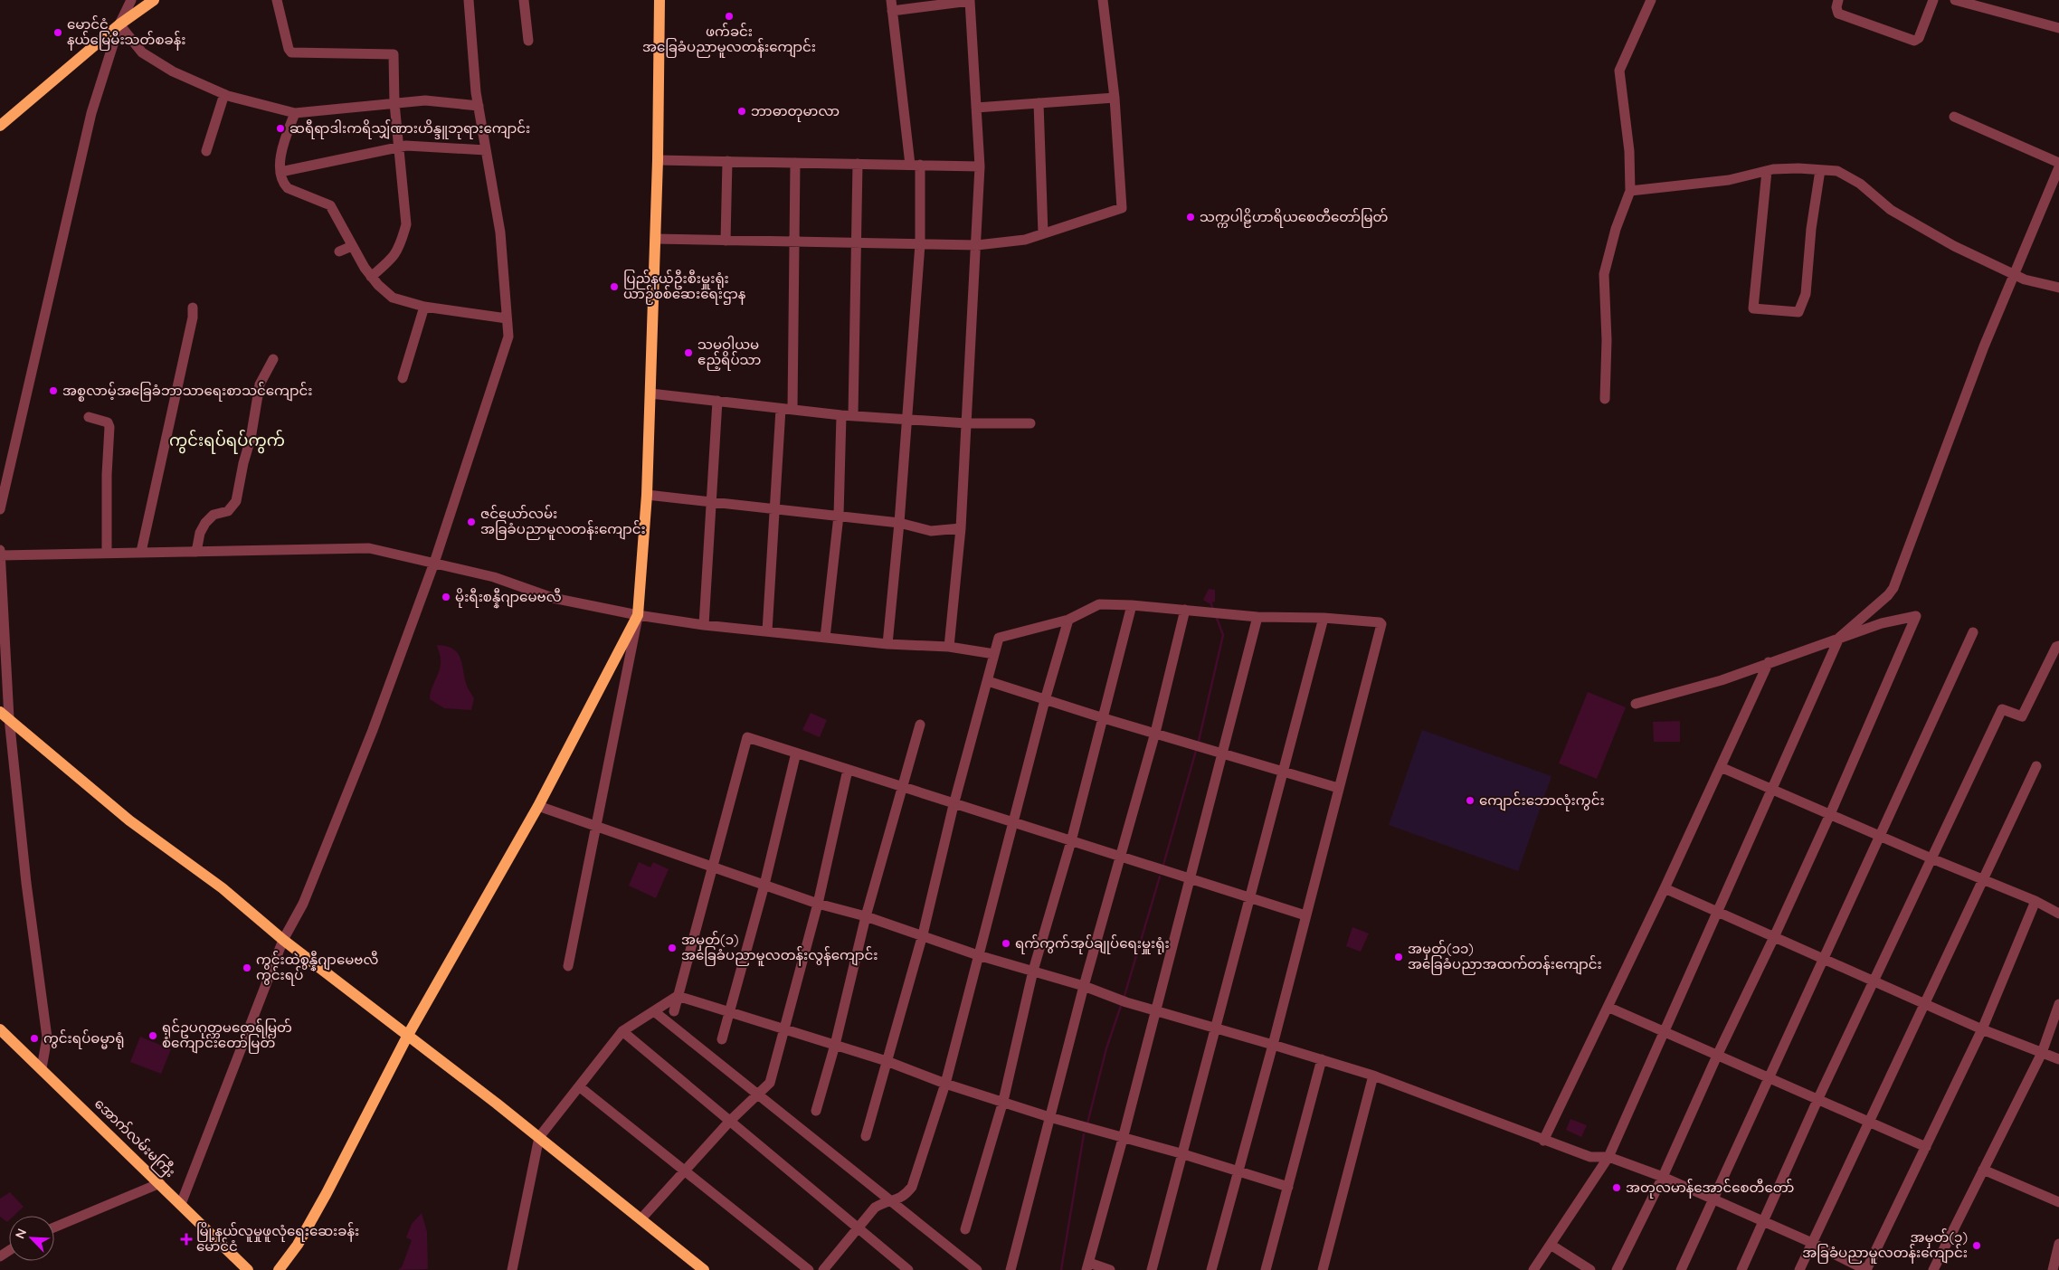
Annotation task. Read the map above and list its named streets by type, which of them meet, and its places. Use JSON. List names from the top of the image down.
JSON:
{
  "streets": {
    "main road": ["အောက်လမ်းမကြီး"]
  },
  "districts": ["ကွင်းရပ်ရပ်ကွက်"],
  "places": {
    "other": [
      "ဖက်ခင်း အခြေခံပညာမူလတန်းကျောင်း",
      "မောင်ငံ နယ်မြေမီးသတ်စခန်း",
      "ဘာဓာတုမာလာ",
      "ဆရီရာဒါးကရိသျှ်ဏားဟိန္ဒူဘုရားကျောင်း",
      "သက္ကပါဠိဟာရိယစေတီတော်မြတ်",
      "ပြည်နယ်ဦးစီးမှူးရုံး ယာဉ်စစ်ဆေးရေးဌာန",
      "သမဝါယမ ဧည့်ရိပ်သာ",
      "အစ္စလာမ့်အခြေခံဘာသာရေးစာသင်ကျောင်း",
      "ဇင်ယော်လမ်း အခြခံပညာမူလတန်းကျောင်း",
      "မိုးရီးစန္နီဂျာမေဗလီ",
      "ကျောင်းဘောလုံးကွင်း",
      "ရက်ကွက်အုပ်ချုပ်ရေးမှူးရုံး",
      "အမှတ်(၁) အခြေခံပညာမူလတန်းလွန်ကျောင်း",
      "အမှတ်(၁၁) အခြေခံပညာအထက်တန်းကျောင်း",
      "ကွင်းထဲစွန္နီဂျာမေဗလီ ကွင်းရပ်",
      "ရှင်ဥပဂုတ္တမထေရ်မြတ် စံကျောင်းတော်မြတ်",
      "ကွင်းရပ်ဓမ္မာရုံ",
      "အတုလမာန်အောင်စေတီတော်",
      "အမှတ်(၁) အခြခံပညာမူလတန်းကျောင်း"
    ],
    "health": ["မြို့နယ်လူမှုဖူလုံရေးဆေးခန်း မောင်ငံ"]
  },
  "north": "top left"
}
